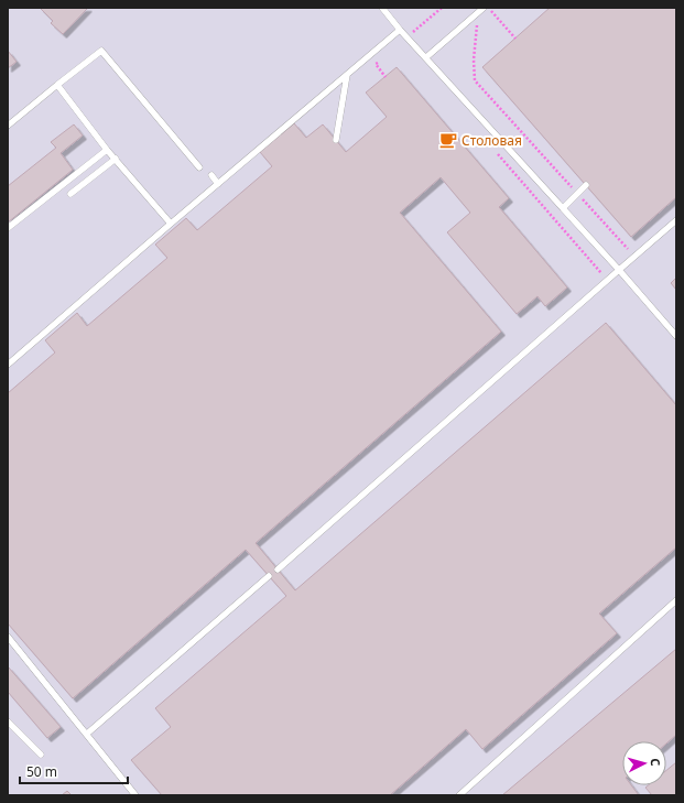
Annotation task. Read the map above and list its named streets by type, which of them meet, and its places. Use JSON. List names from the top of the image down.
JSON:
{
  "places": {
    "cafe": ["Столовая"]
  },
  "scale_bar": "50 m",
  "north": "right"
}
